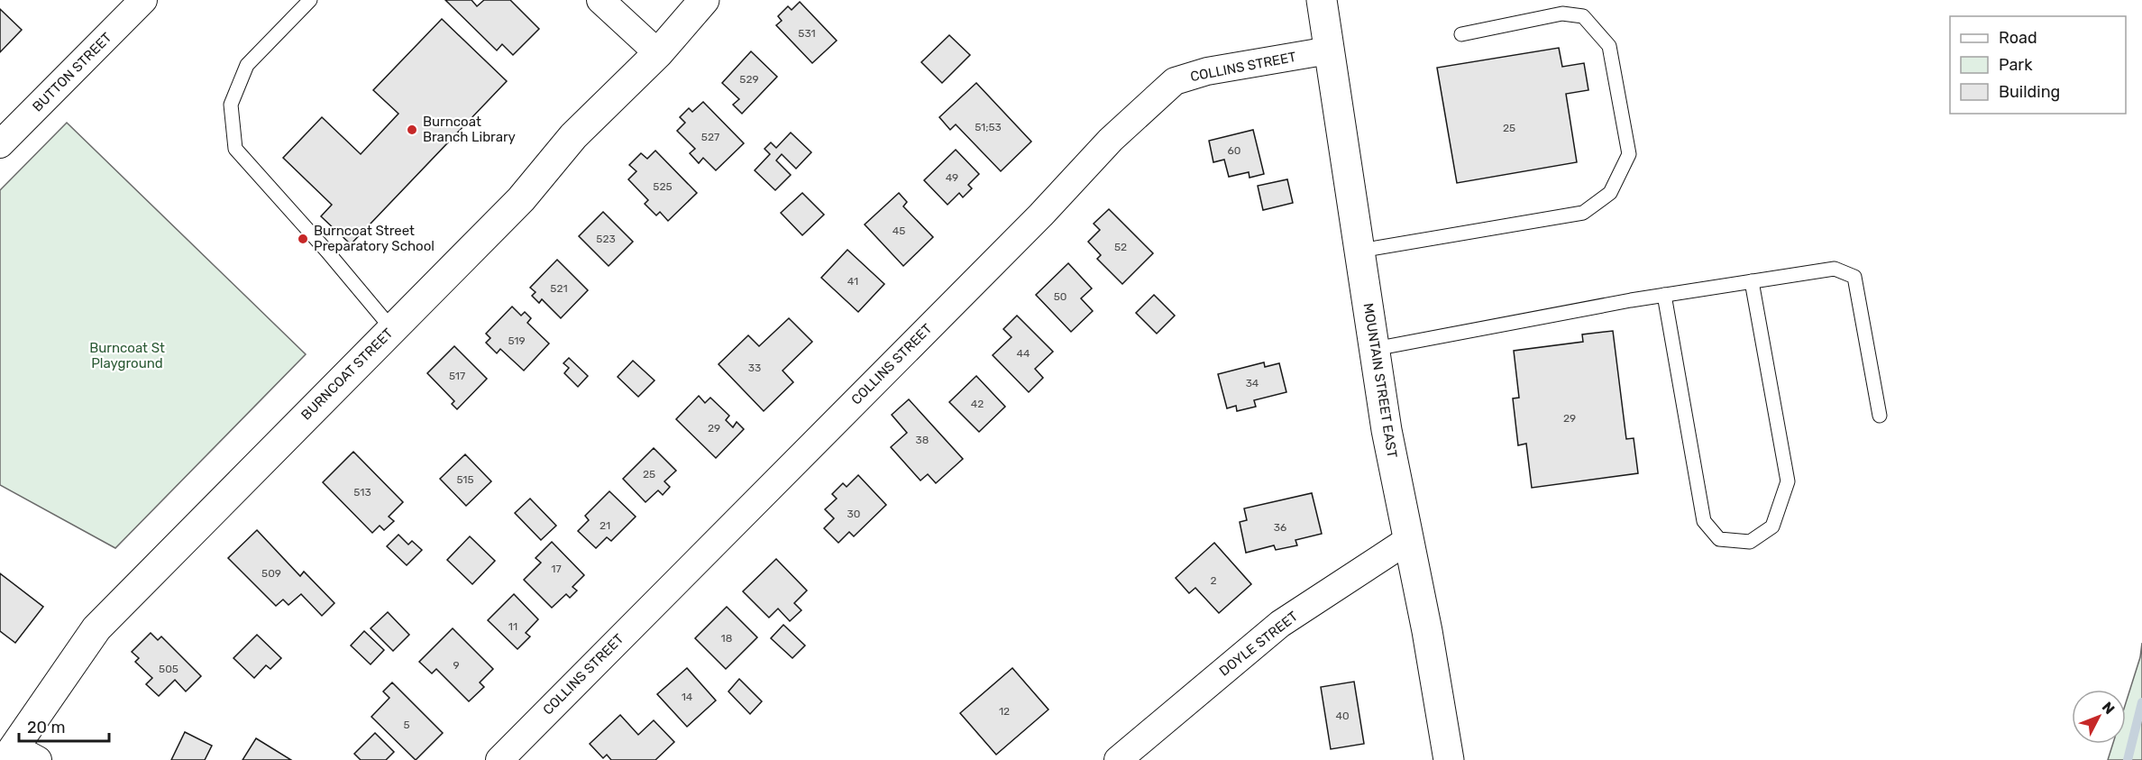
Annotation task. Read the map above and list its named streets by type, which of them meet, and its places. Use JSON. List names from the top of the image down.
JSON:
{
  "streets": {
    "main road": ["BURNCOAT STREET", "MOUNTAIN STREET EAST"],
    "street": ["COLLINS STREET", "BUTTON STREET", "DOYLE STREET"]
  },
  "crossings": [
    ["COLLINS STREET", "MOUNTAIN STREET EAST"],
    ["MOUNTAIN STREET EAST", "DOYLE STREET"]
  ],
  "parks": ["Burncoat St Playground"],
  "places": ["Burncoat Branch Library", "Burncoat Street Preparatory School"],
  "house_numbers": [
    "531",
    "529",
    "51;53",
    "25",
    "527",
    "60",
    "49",
    "525",
    "45",
    "523",
    "52",
    "41",
    "521",
    "50",
    "519",
    "44",
    "33",
    "517",
    "34",
    "42",
    "29",
    "29",
    "38",
    "25",
    "515",
    "513",
    "30",
    "21",
    "36",
    "17",
    "509",
    "2",
    "11",
    "18",
    "9",
    "505",
    "14",
    "12",
    "40",
    "5"
  ],
  "legend": ["Road", "Park", "Building"],
  "scale_bar": "20 m",
  "north": "top right"
}
